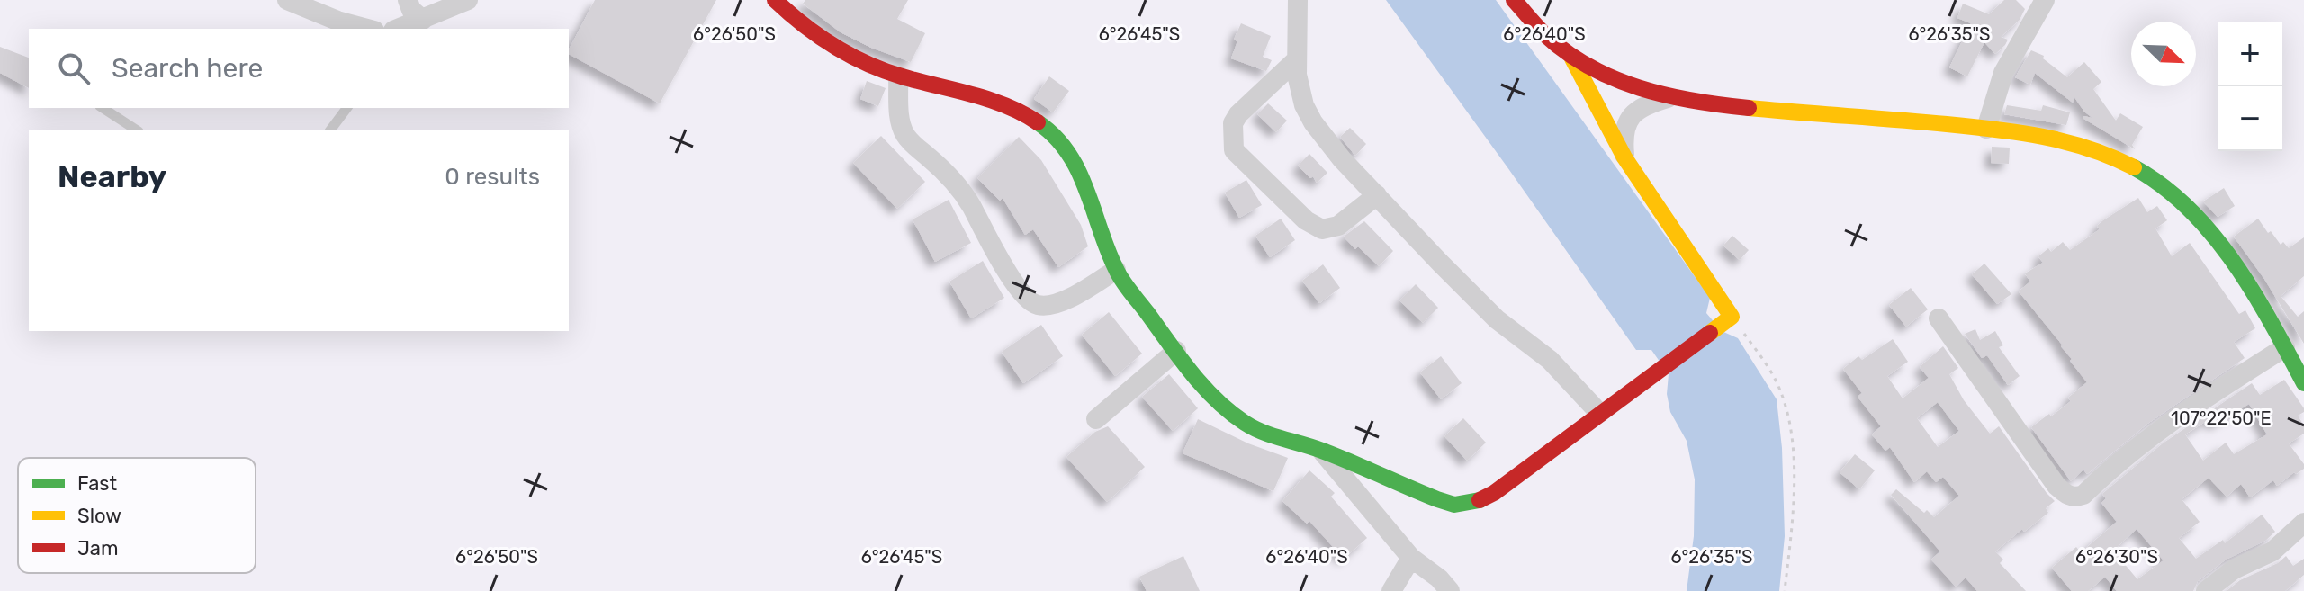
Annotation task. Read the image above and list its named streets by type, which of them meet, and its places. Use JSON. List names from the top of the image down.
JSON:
{
  "legend": ["Fast", "Slow", "Jam"],
  "north": "bottom right",
  "page": {
    "map_buttons": ["+", "−"],
    "search": "Search here",
    "heading": ["Nearby", "0 results"]
  },
  "coordinates": [
    "6°26'50\"S",
    "6°26'45\"S",
    "6°26'40\"S",
    "6°26'35\"S",
    "107°22'50\"E",
    "6°26'30\"S"
  ]
}
